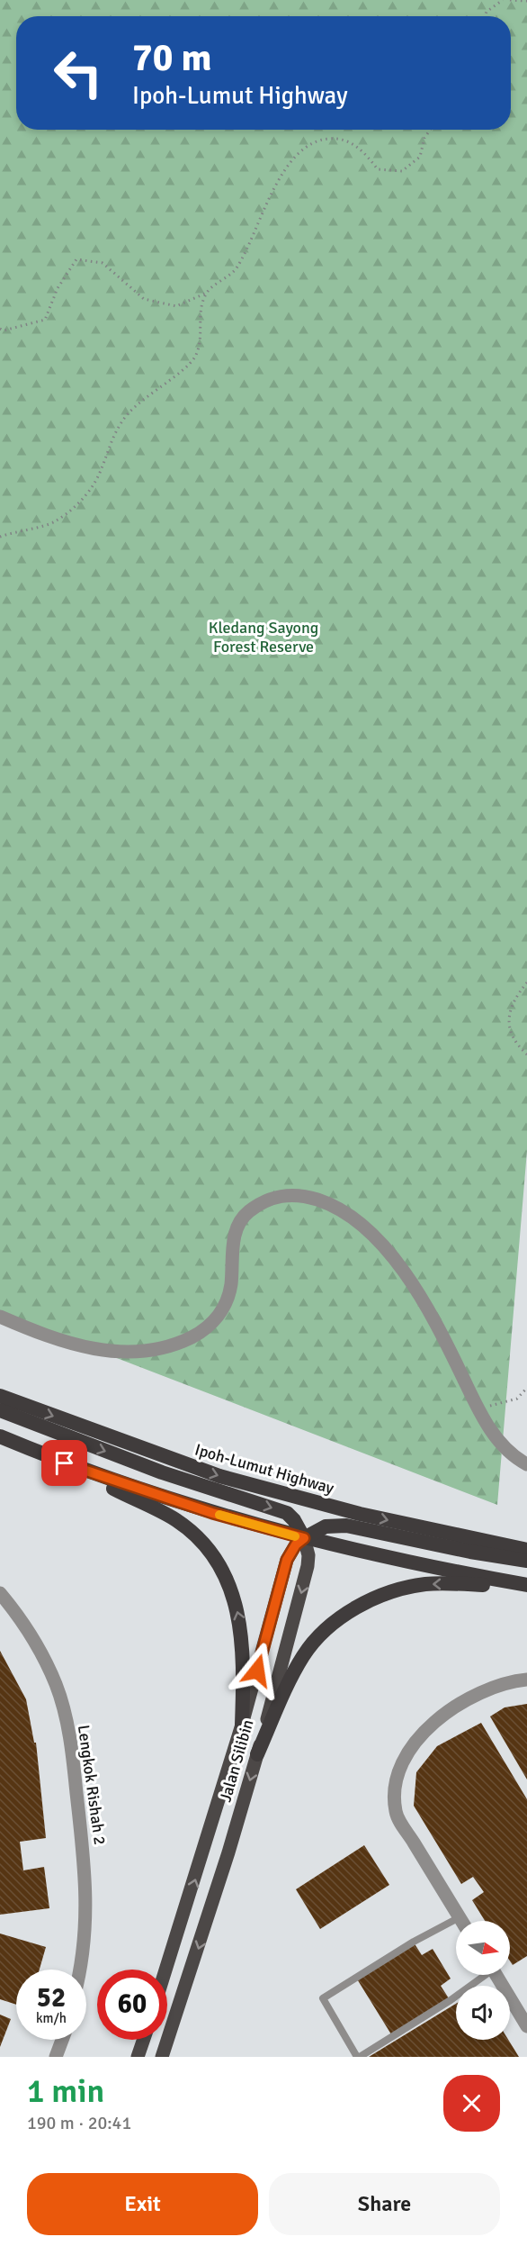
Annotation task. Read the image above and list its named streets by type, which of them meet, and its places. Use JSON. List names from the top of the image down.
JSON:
{
  "streets": {
    "highway": ["Ipoh-Lumut Highway"],
    "main road": ["Jalan Silibin"],
    "street": ["Lengkok Rishah 2"]
  },
  "parks": ["Kledang Sayong Forest Reserve"],
  "north": "right",
  "page": {
    "turn": ["70 m", "Ipoh-Lumut Highway"],
    "speed": "52 km/h",
    "limit": "60",
    "heading": ["1 min", "190 m · 20:41"],
    "buttons": ["Exit", "Share"]
  }
}
